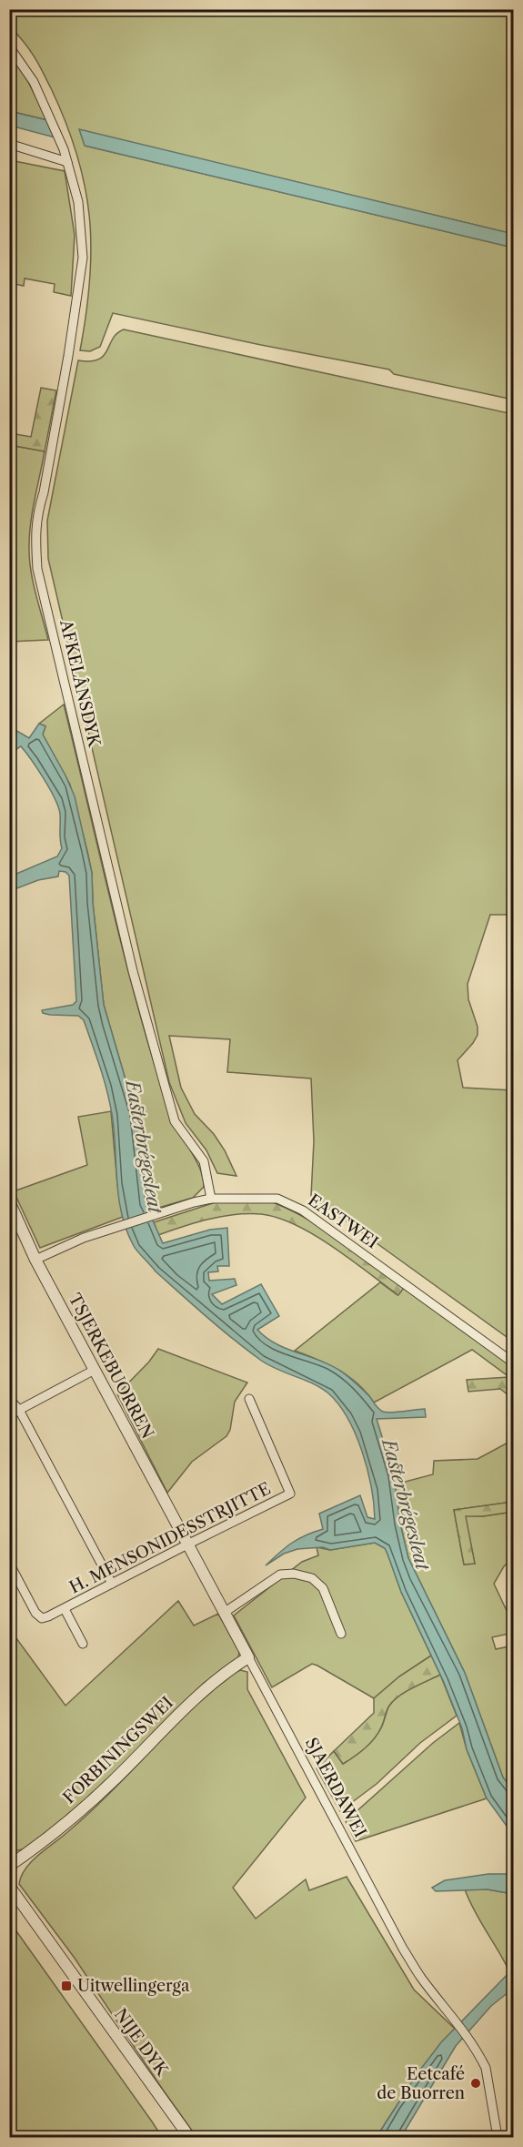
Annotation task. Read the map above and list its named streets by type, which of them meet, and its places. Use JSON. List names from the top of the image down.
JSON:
{
  "streets": {
    "street": [
      "AFKELÂNSDYK",
      "EASTWEI",
      "TSJERKEBUORREN",
      "H. MENSONIDESSTRJITTE",
      "FORBININGSWEI",
      "SJAERDAWEI",
      "NIJE DYK"
    ]
  },
  "crossings": [
    ["AFKELÂNSDYK", "EASTWEI"],
    ["EASTWEI", "TSJERKEBUORREN"],
    ["TSJERKEBUORREN", "H. MENSONIDESSTRJITTE"],
    ["TSJERKEBUORREN", "SJAERDAWEI"],
    ["H. MENSONIDESSTRJITTE", "SJAERDAWEI"],
    ["FORBININGSWEI", "SJAERDAWEI"]
  ],
  "water": ["Easterbrégesleat"],
  "places": {
    "transit": ["Uitwellingerga"],
    "other": ["Eetcafé de Buorren"]
  }
}
